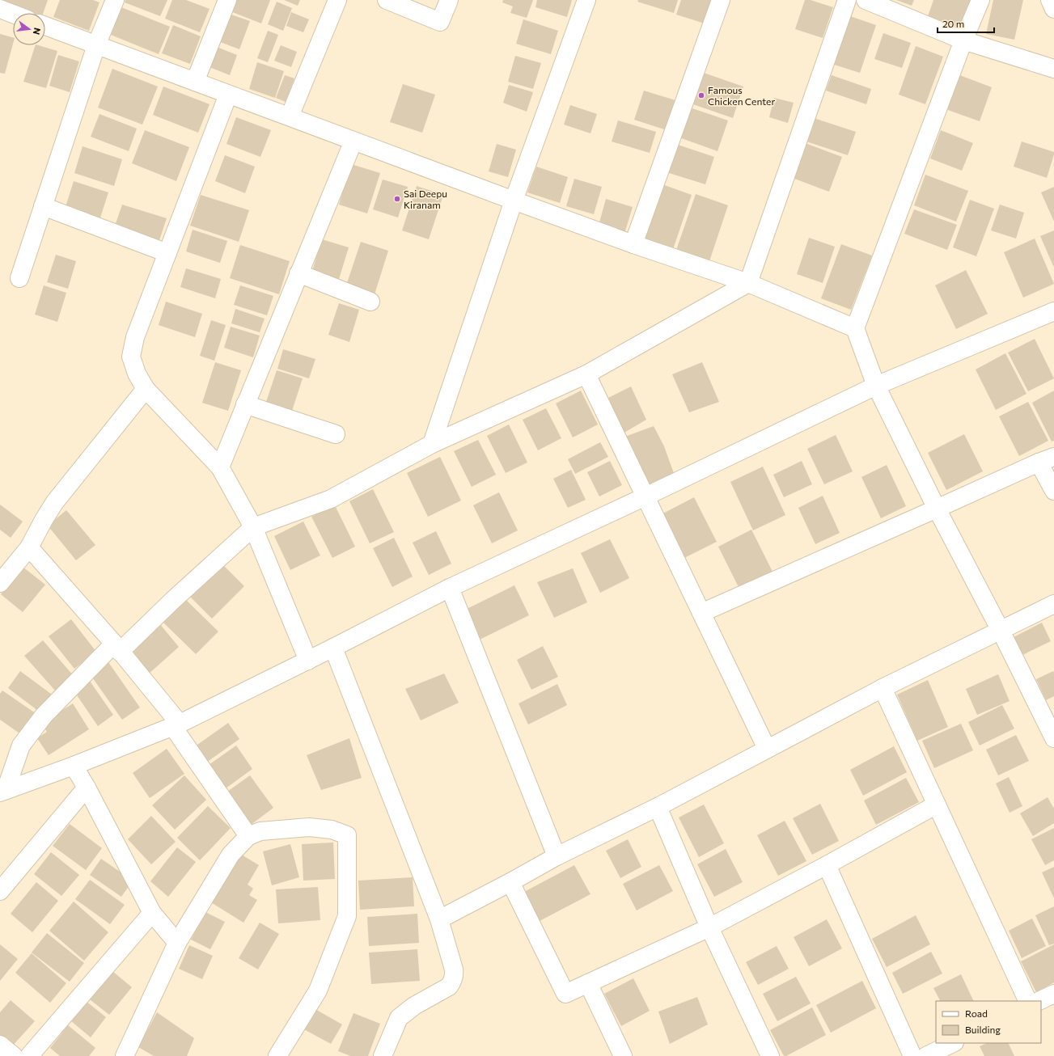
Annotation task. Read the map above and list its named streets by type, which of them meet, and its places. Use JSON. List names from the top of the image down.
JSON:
{
  "places": ["Famous Chicken Center", "Sai Deepu Kiranam"],
  "legend": ["Road", "Building"],
  "scale_bar": "20 m",
  "north": "right"
}
